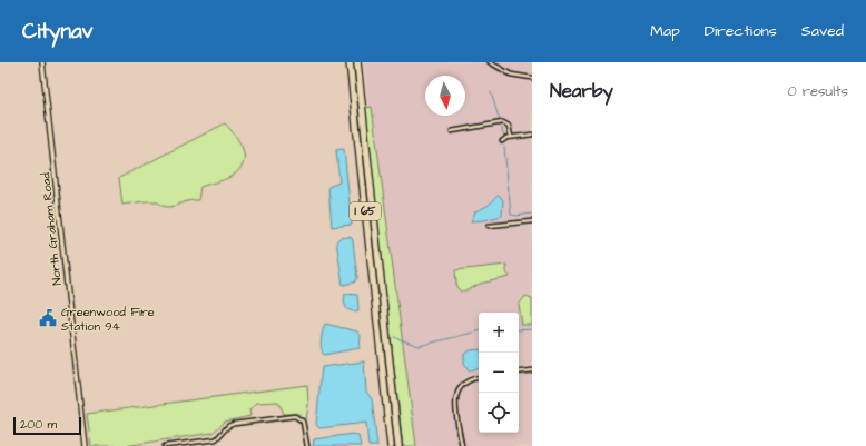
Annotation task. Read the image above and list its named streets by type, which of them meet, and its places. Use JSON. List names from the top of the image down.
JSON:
{
  "streets": {
    "highway": ["I 65"],
    "street": ["North Graham Road"]
  },
  "places": {
    "public building": ["Greenwood Fire Station 94"]
  },
  "scale_bar": "200 m",
  "north": "bottom",
  "page": {
    "header": "Citynav",
    "nav": ["Map", "Directions", "Saved"],
    "heading": ["Nearby", "0 results"],
    "map_buttons": ["+", "−"],
    "scale": "200 m"
  }
}
